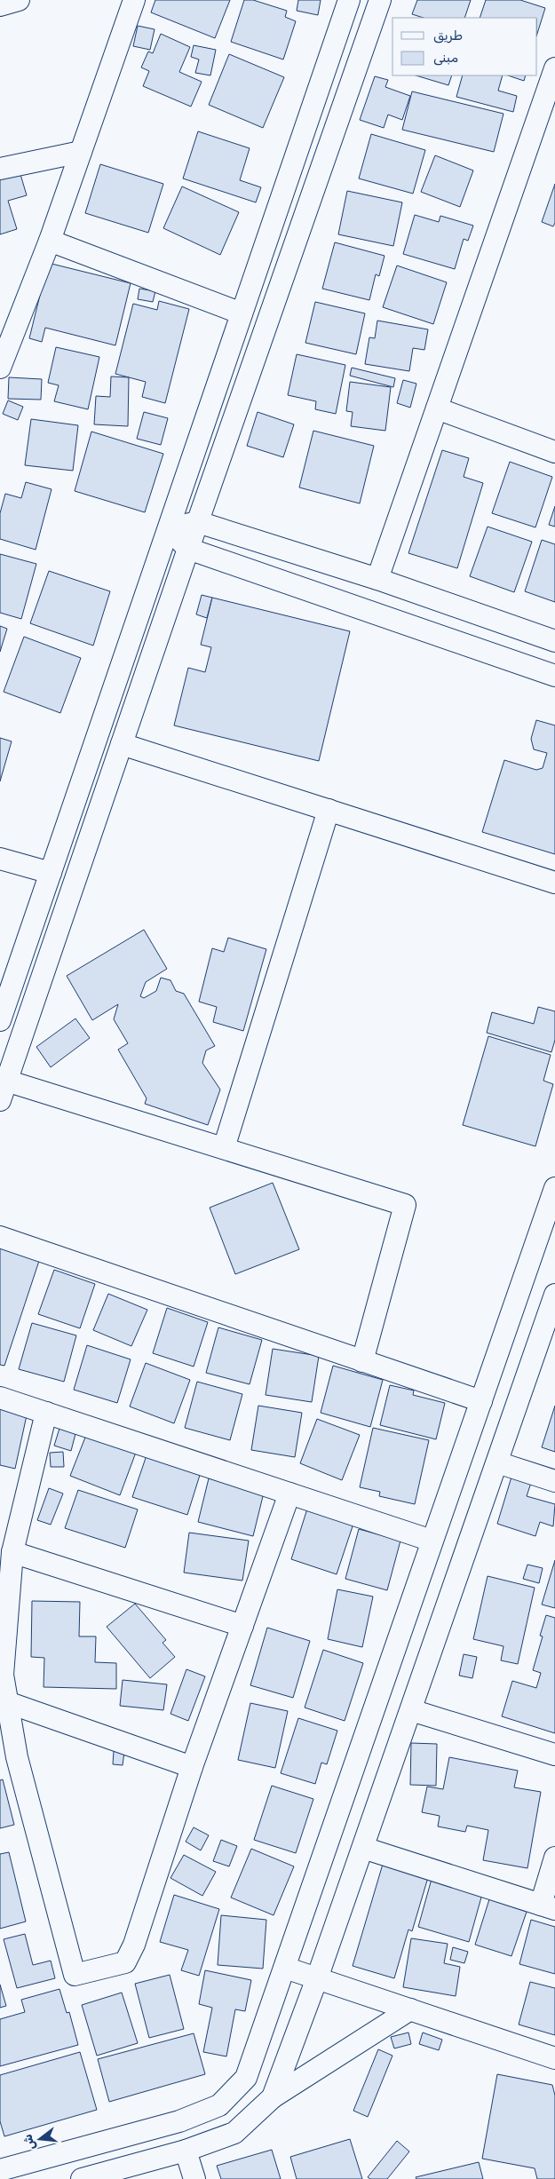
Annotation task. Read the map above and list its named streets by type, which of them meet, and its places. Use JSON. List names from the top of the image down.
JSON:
{
  "legend": ["طريق", "مبنى"],
  "north": "left"
}
